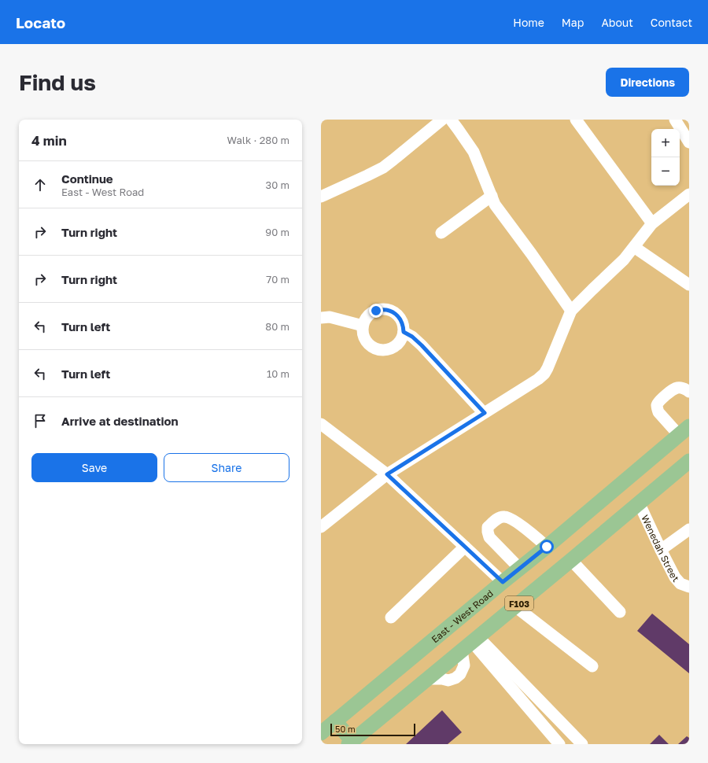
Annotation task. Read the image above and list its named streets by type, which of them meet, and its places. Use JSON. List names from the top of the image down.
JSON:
{
  "streets": {
    "main road": ["F103", "East - West Road"],
    "street": ["Wenedah Street"]
  },
  "crossings": [
    ["Wenedah Street", "F103"]
  ],
  "scale_bar": "50 m",
  "page": {
    "header": "Locato",
    "nav": [
      "Home",
      "Map",
      "About",
      "Contact"
    ],
    "buttons": [
      "Directions",
      ["Save", "Share"]
    ],
    "title": "Find us",
    "heading": ["4 min", "Walk · 280 m"],
    "map_buttons": ["+", "−"],
    "list": [
      ["Continue", "East - West Road", "30 m"],
      ["Turn right", "90 m"],
      ["Turn right", "70 m"],
      ["Turn left", "80 m"],
      ["Turn left", "10 m"],
      "Arrive at destination"
    ],
    "scale": "50 m"
  }
}
